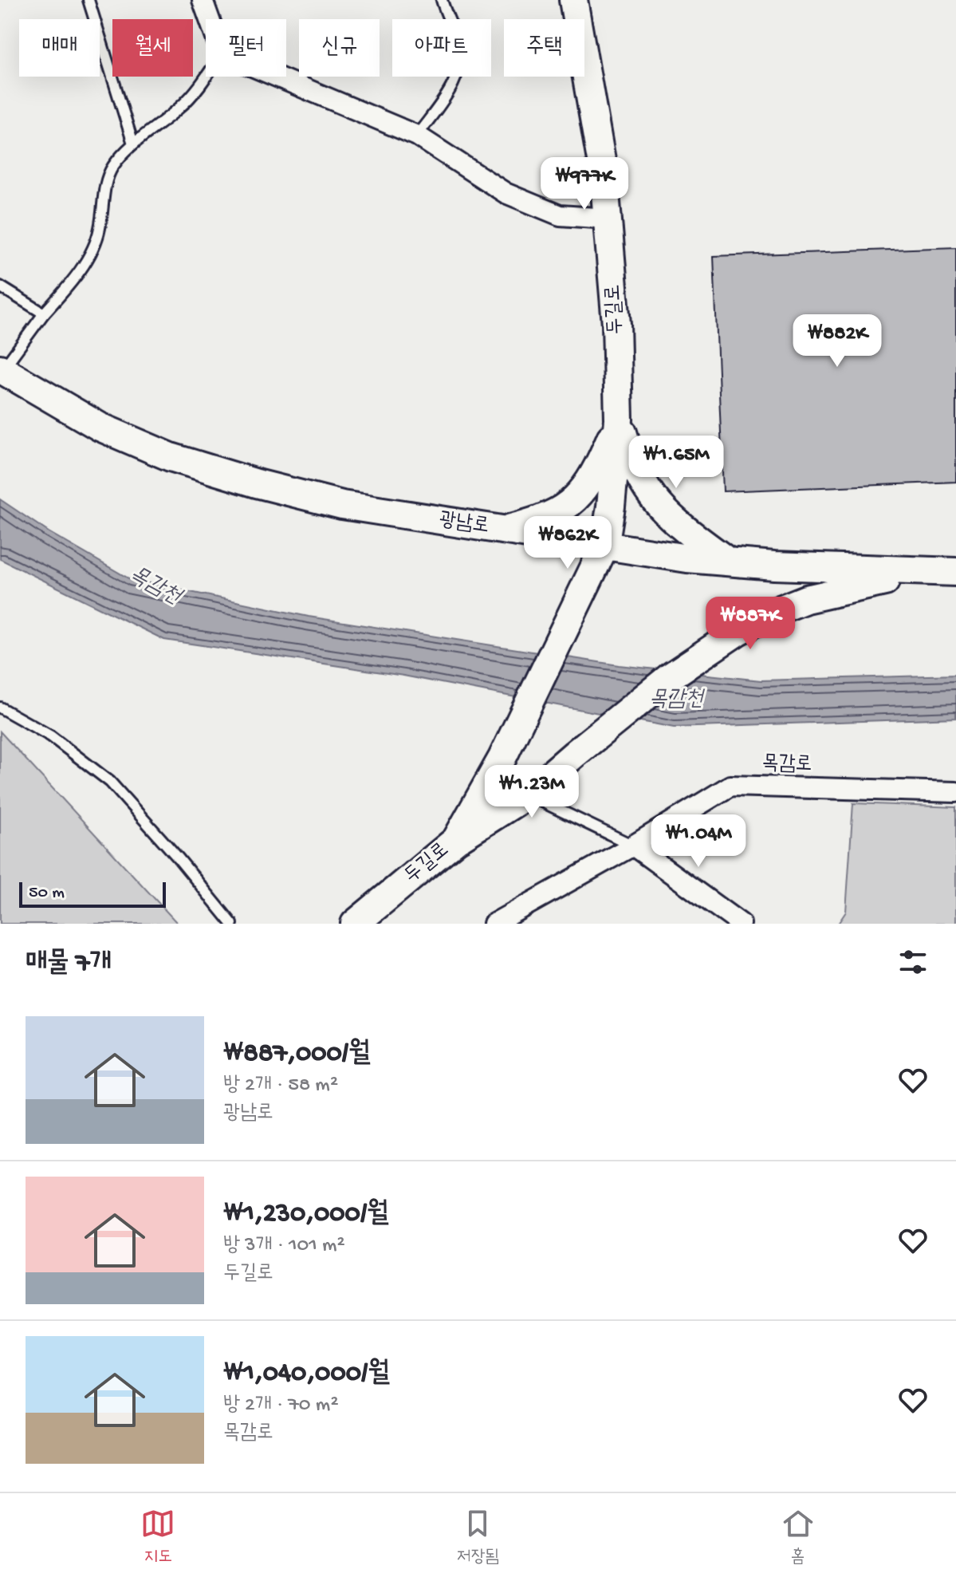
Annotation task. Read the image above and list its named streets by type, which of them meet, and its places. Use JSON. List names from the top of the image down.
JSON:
{
  "streets": {
    "street": ["두길로", "광남로", "목감로"]
  },
  "crossings": [
    ["두길로", "광남로"]
  ],
  "water": ["목감천"],
  "scale_bar": "50 m",
  "page": {
    "chip": [
      "매매",
      "월세",
      "필터",
      "신규",
      "아파트",
      "주택"
    ],
    "price": [
      "₩977K",
      "₩882K",
      "₩1.65M",
      "₩862K",
      "₩887K",
      "₩1.23M",
      "₩1.04M"
    ],
    "scale": "50 m",
    "heading": "매물 7개",
    "list": [
      {
        "name": "₩887,000/월",
        "note": "방 2개 · 58 m² · 광남로"
      },
      {
        "name": "₩1,230,000/월",
        "note": "방 3개 · 101 m² · 두길로"
      },
      {
        "name": "₩1,040,000/월",
        "note": "방 2개 · 70 m² · 목감로"
      }
    ],
    "tabs": ["지도", "저장됨", "홈"]
  }
}
